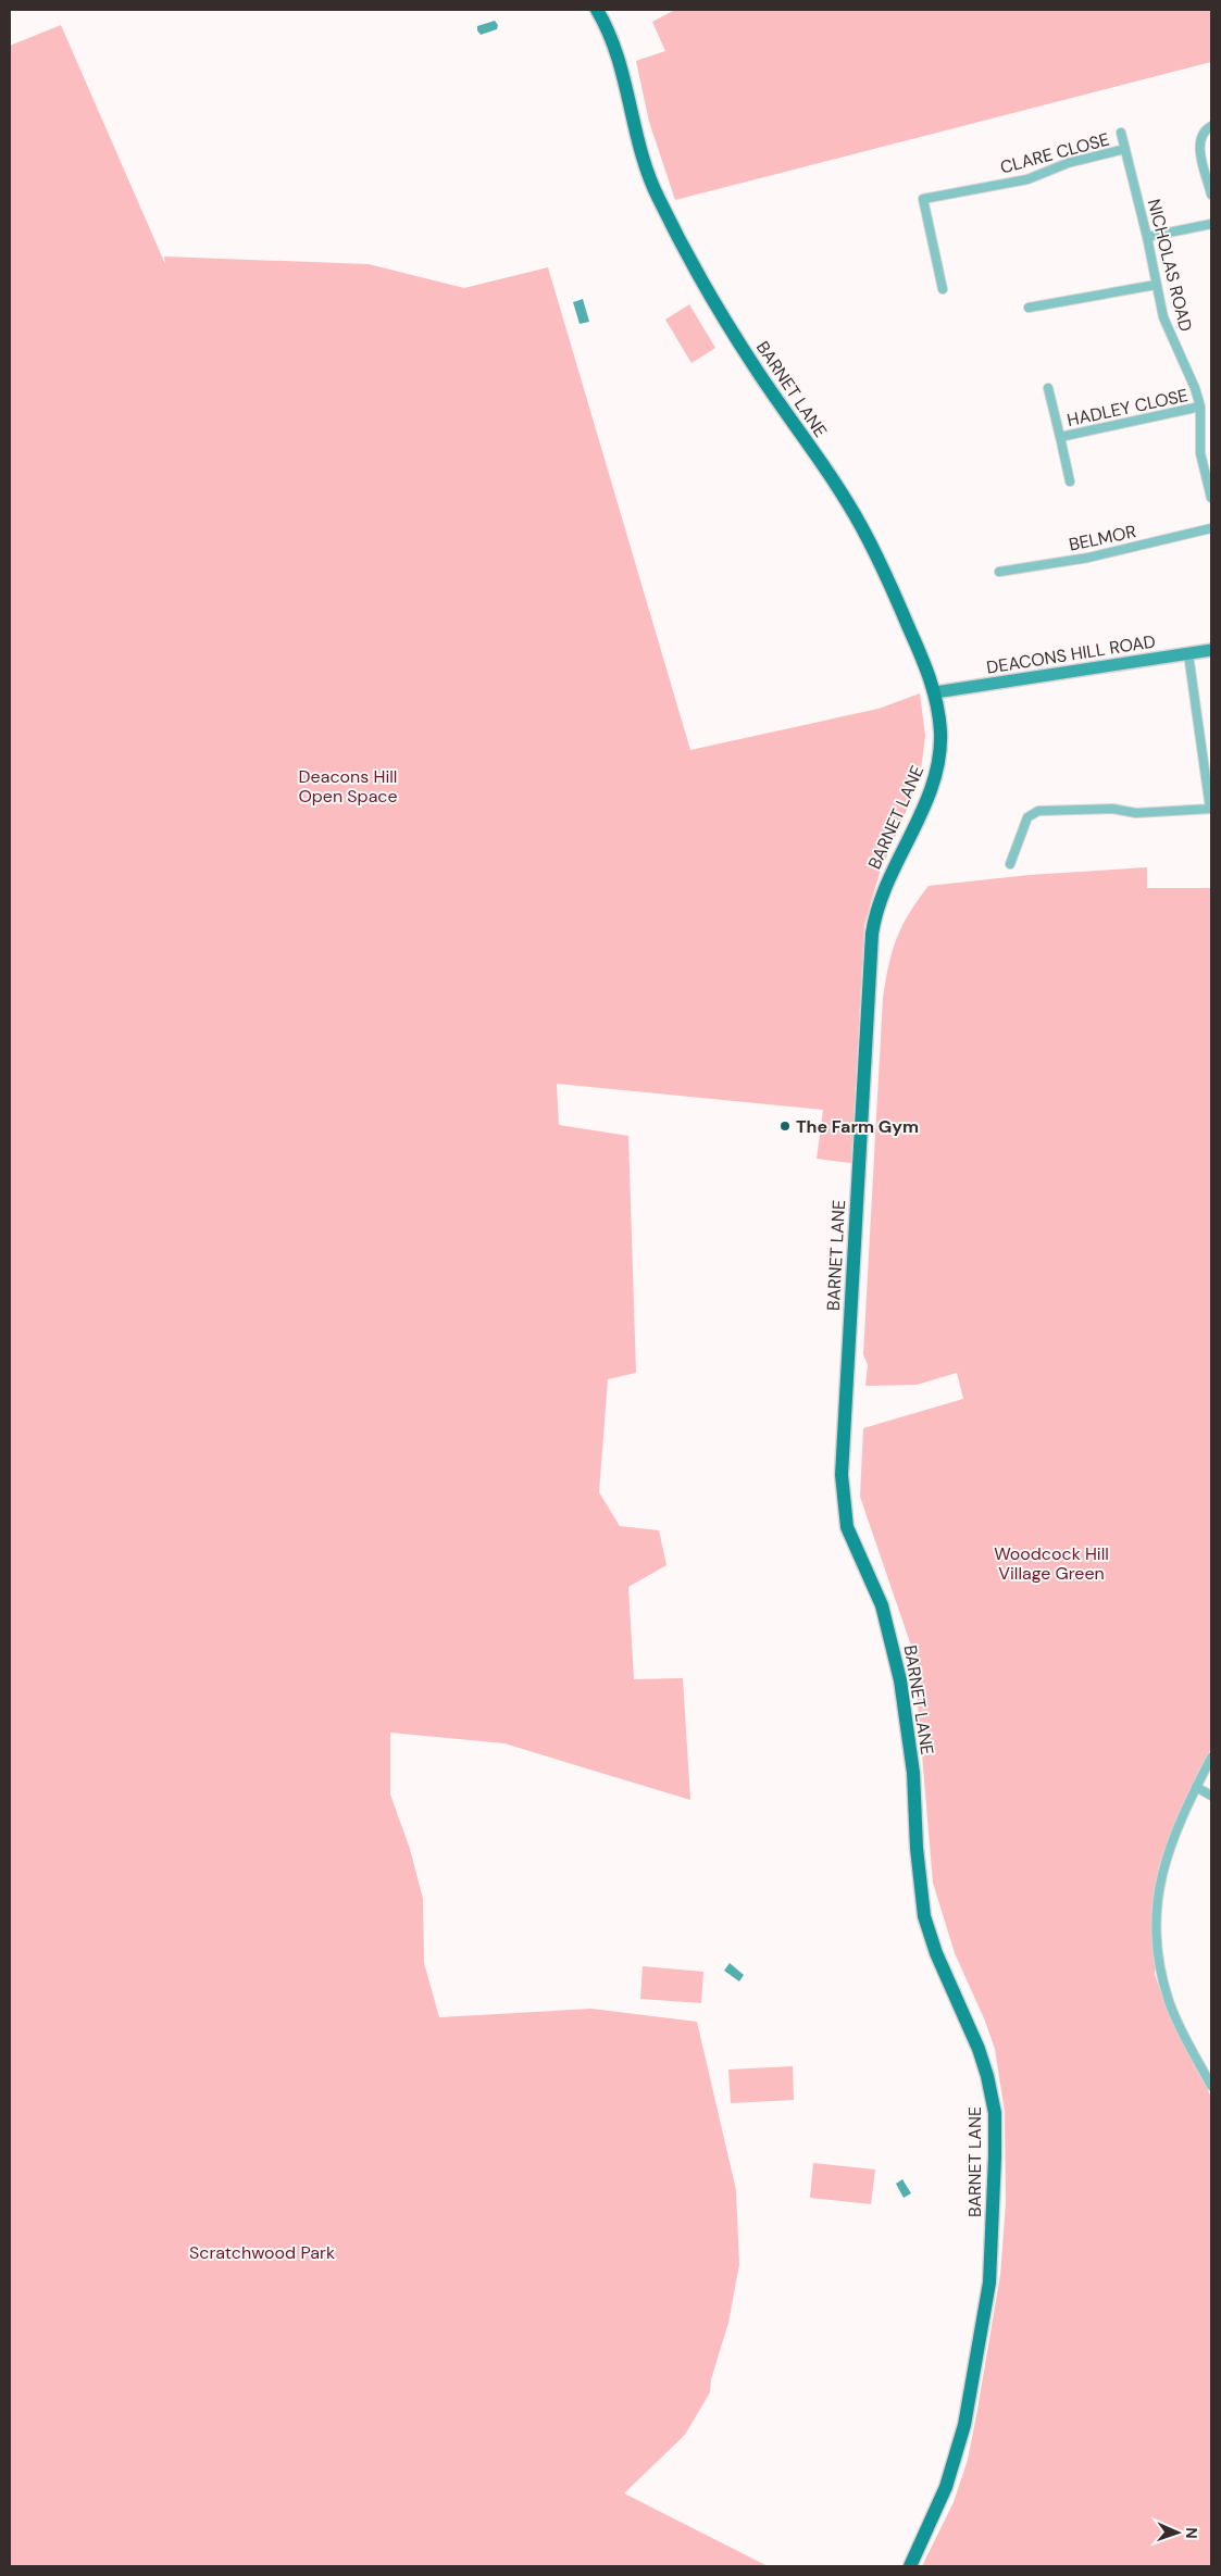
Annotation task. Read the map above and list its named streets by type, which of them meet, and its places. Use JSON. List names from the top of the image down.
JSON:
{
  "streets": {
    "main road": ["BARNET LANE"],
    "street": [
      "CLARE CLOSE",
      "NICHOLAS ROAD",
      "HADLEY CLOSE",
      "BELMOR",
      "DEACONS HILL ROAD"
    ]
  },
  "crossings": [
    ["CLARE CLOSE", "NICHOLAS ROAD"],
    ["NICHOLAS ROAD", "HADLEY CLOSE"],
    ["BARNET LANE", "DEACONS HILL ROAD"]
  ],
  "parks": ["Deacons Hill Open Space", "Woodcock Hill Village Green", "Scratchwood Park"],
  "places": ["The Farm Gym"],
  "north": "right"
}
